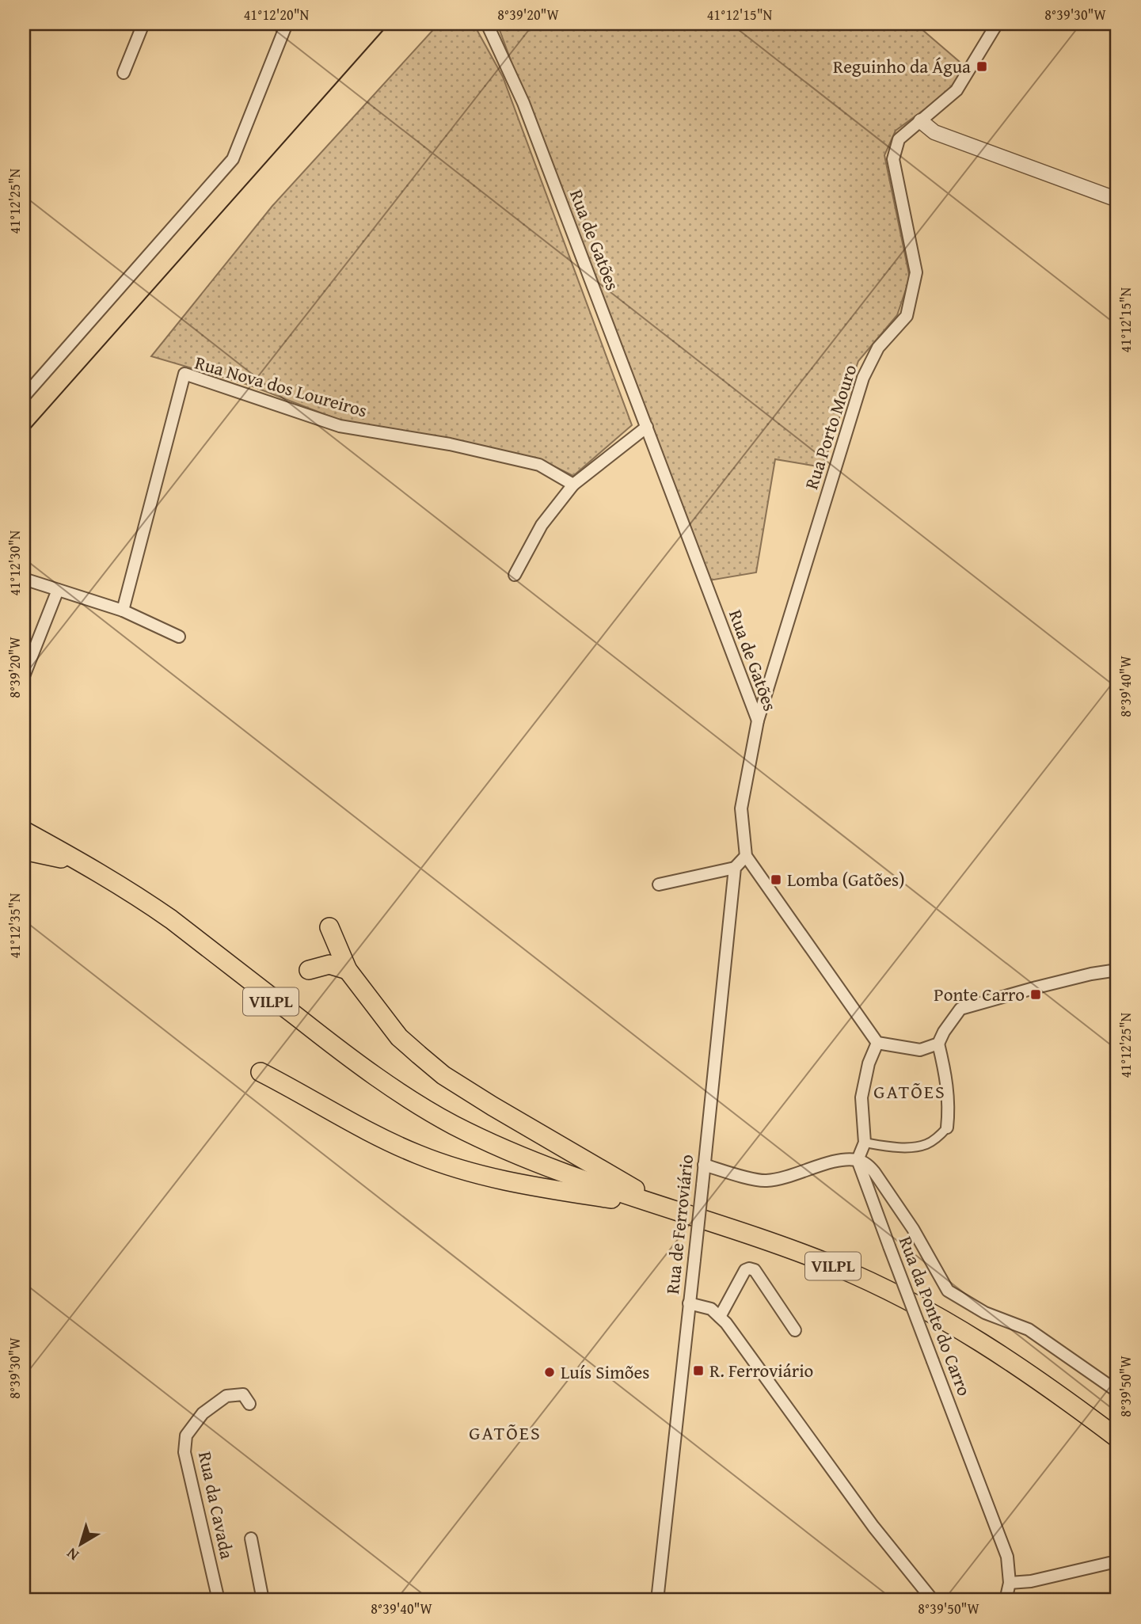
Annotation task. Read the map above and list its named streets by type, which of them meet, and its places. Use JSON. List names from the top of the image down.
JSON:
{
  "streets": {
    "highway": ["VILPL"],
    "street": [
      "Rua de Gatões",
      "Rua Nova dos Loureiros",
      "Rua Porto Mouro",
      "Rua de Ferroviário",
      "Rua da Ponte do Carro",
      "Rua da Cavada"
    ]
  },
  "crossings": [
    ["Rua de Gatões", "Rua Porto Mouro"]
  ],
  "districts": ["GATÕES", "GATÕES"],
  "places": {
    "transit": [
      "Reguinho da Água",
      "Lomba (Gatões)",
      "Ponte Carro",
      "R. Ferroviário"
    ],
    "other": ["Luís Simões"]
  },
  "north": "bottom left",
  "coordinates": [
    "41°12'20\"N",
    "8°39'20\"W",
    "41°12'15\"N",
    "8°39'30\"W",
    "41°12'25\"N",
    "41°12'30\"N",
    "8°39'40\"W",
    "41°12'35\"N",
    "8°39'50\"W"
  ]
}
